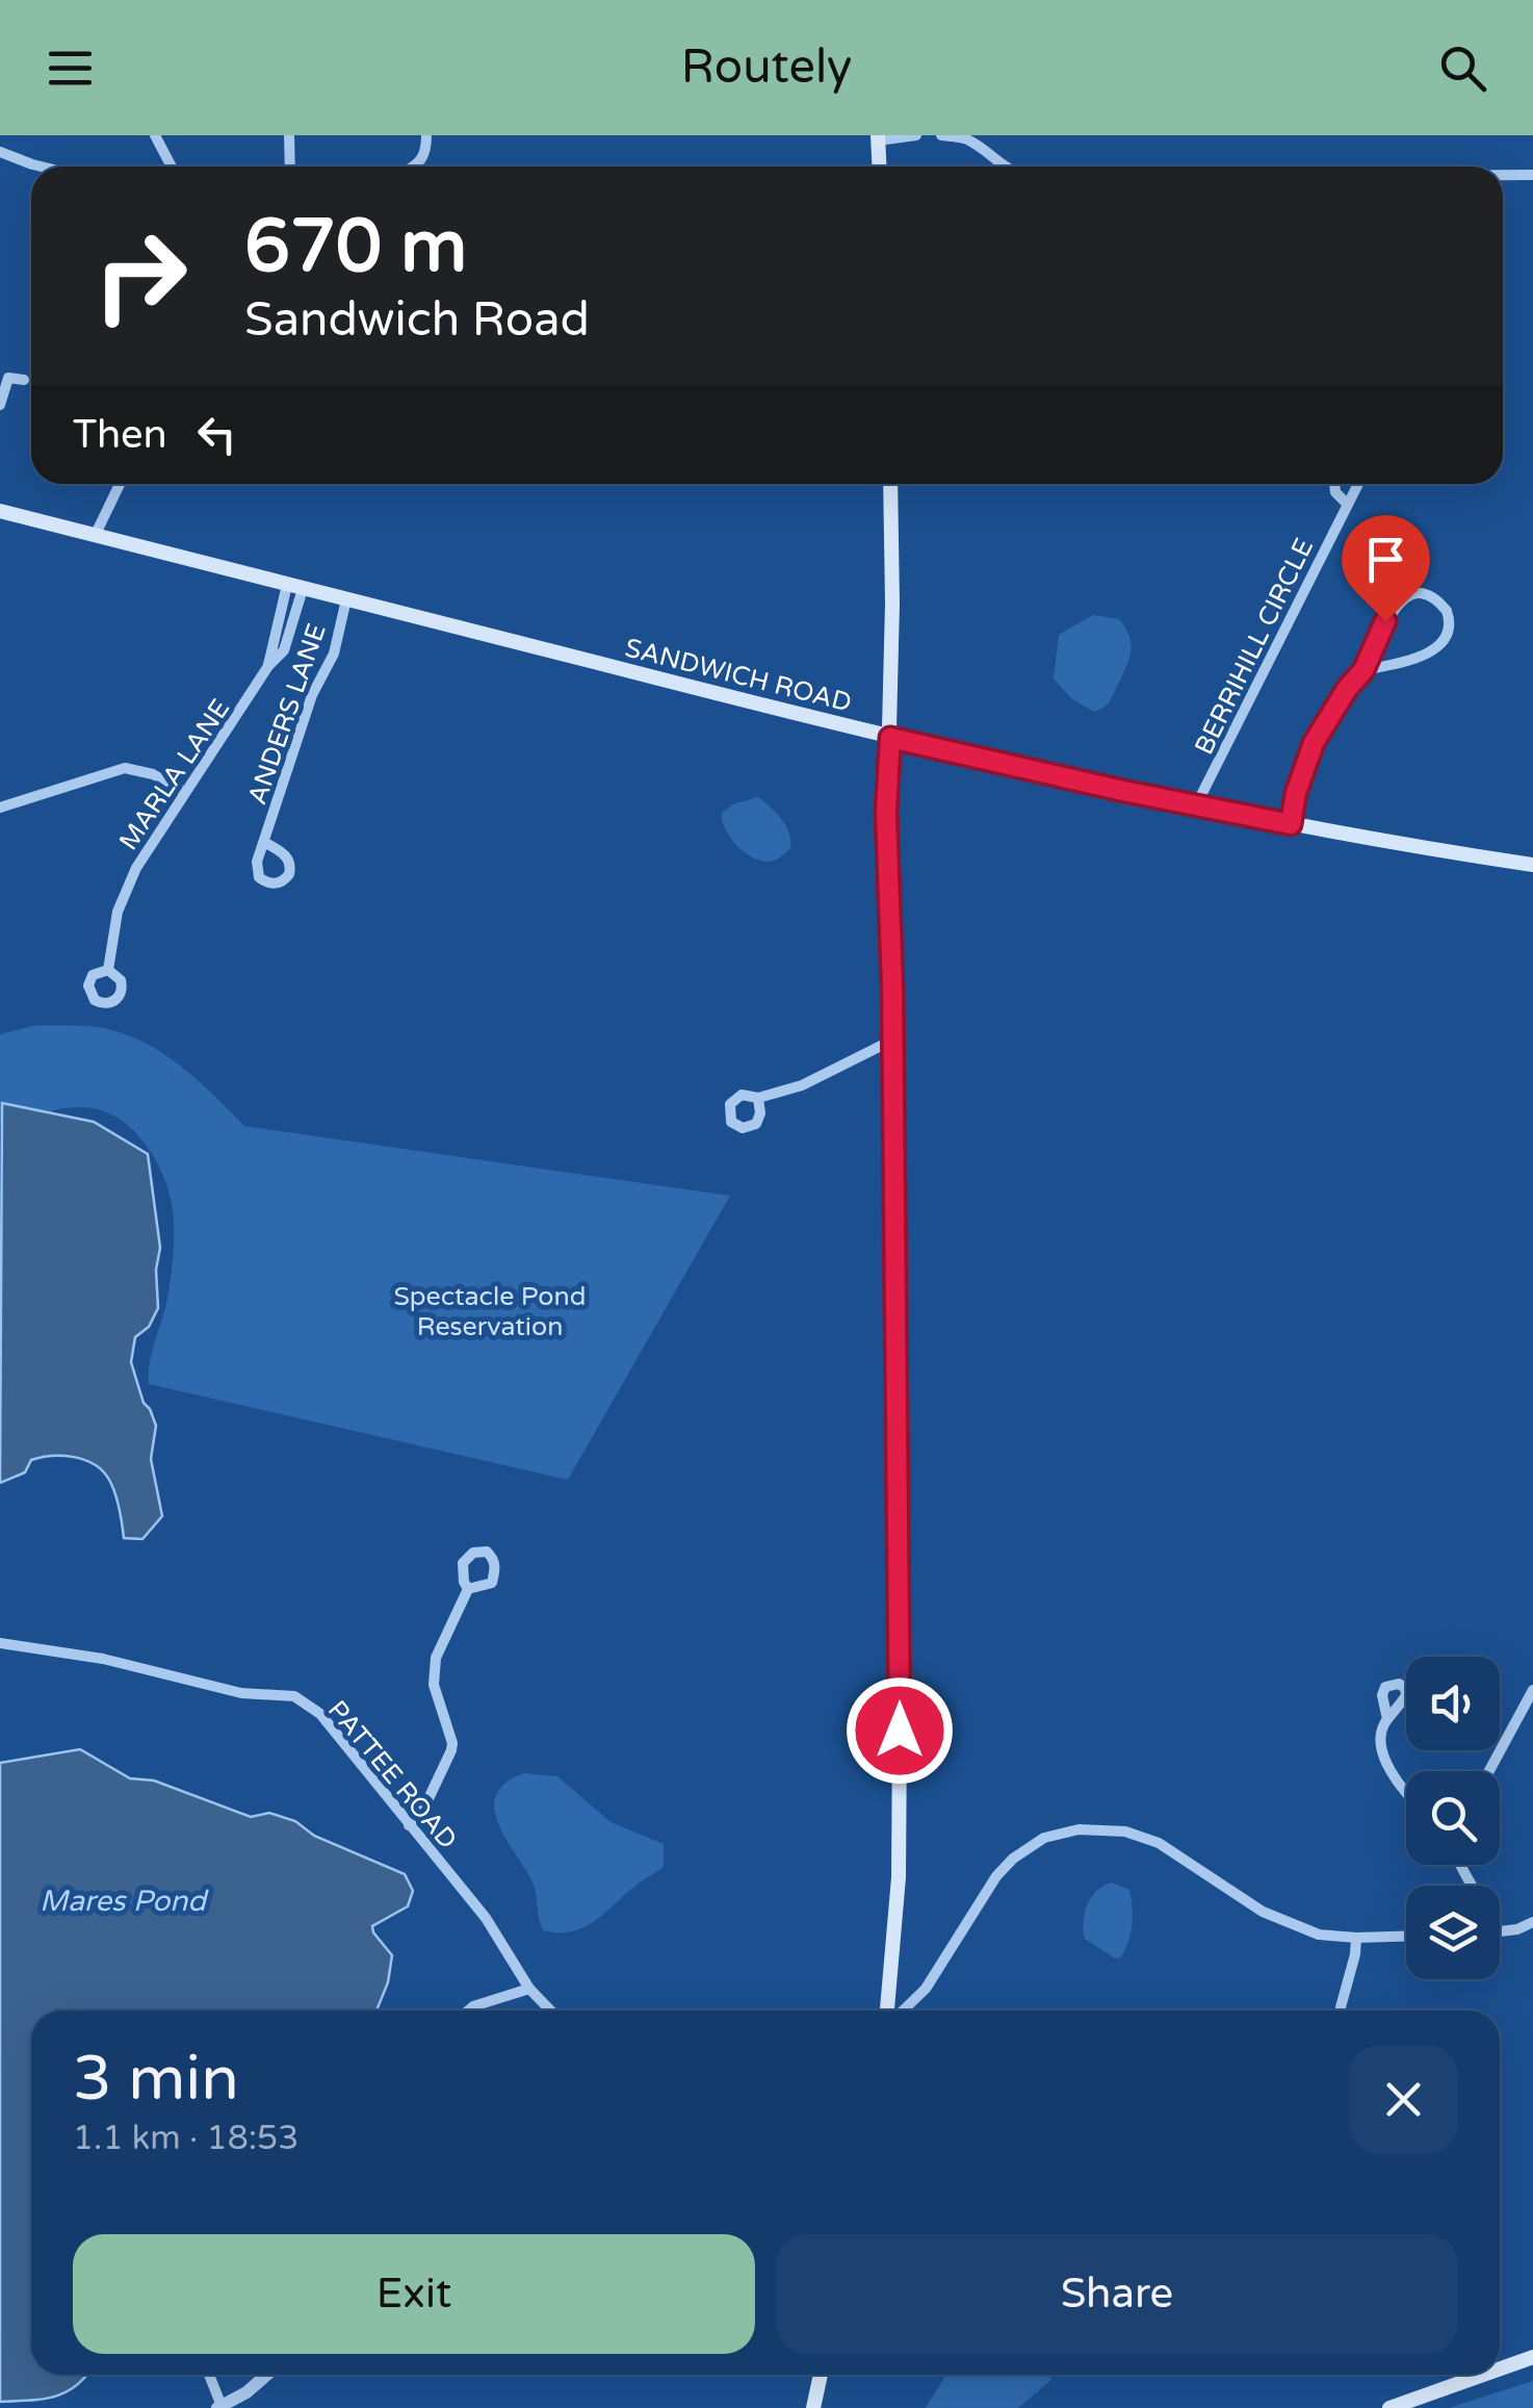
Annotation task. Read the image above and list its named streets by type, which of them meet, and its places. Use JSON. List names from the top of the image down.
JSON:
{
  "streets": {
    "main road": ["SANDWICH ROAD"],
    "street": [
      "BERRIHILL CIRCLE",
      "ANDERS LANE",
      "MARLA LANE",
      "PATTEE ROAD"
    ]
  },
  "crossings": [
    ["BERRIHILL CIRCLE", "SANDWICH ROAD"],
    ["SANDWICH ROAD", "ANDERS LANE"],
    ["SANDWICH ROAD", "MARLA LANE"]
  ],
  "water": ["Mares Pond"],
  "parks": ["Spectacle Pond Reservation"],
  "page": {
    "header": "Routely",
    "turn": ["670 m", "Sandwich Road"],
    "then": "Then",
    "heading": ["3 min", "1.1 km · 18:53"],
    "buttons": ["Exit", "Share"]
  }
}
